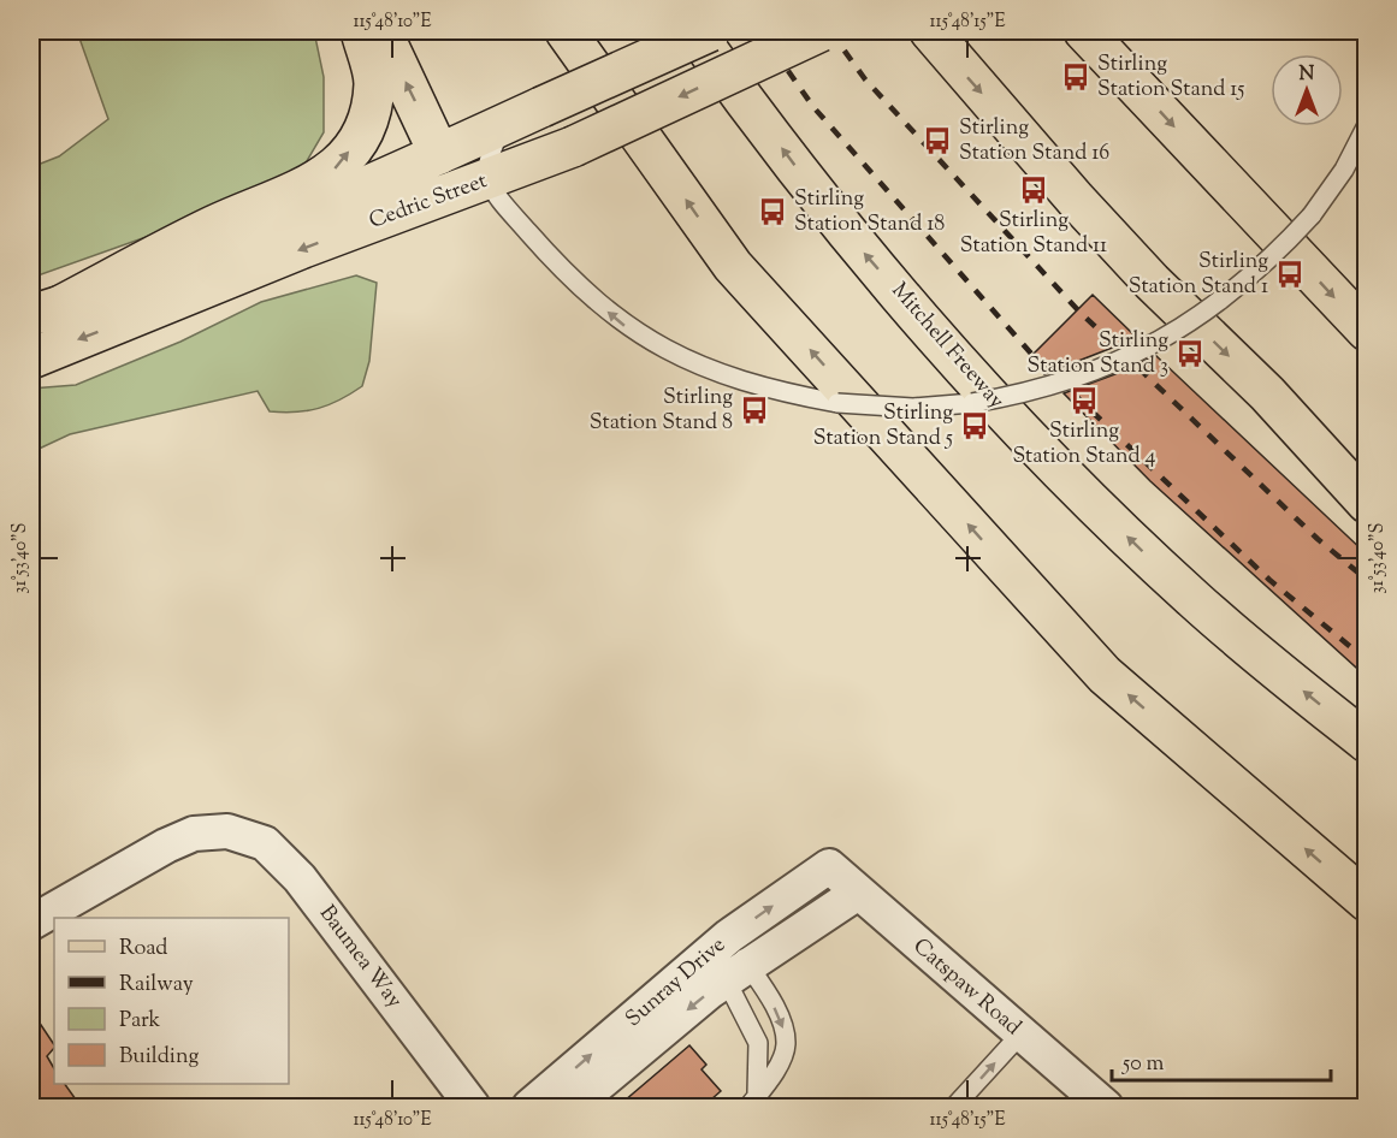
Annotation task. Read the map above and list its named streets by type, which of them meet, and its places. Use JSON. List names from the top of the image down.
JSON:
{
  "streets": {
    "main road": ["Cedric Street", "Mitchell Freeway"],
    "street": ["Baumea Way", "Sunray Drive", "Catspaw Road"]
  },
  "crossings": [
    ["Sunray Drive", "Catspaw Road"]
  ],
  "places": {
    "bus stop": [
      "Stirling Station Stand 15",
      "Stirling Station Stand 16",
      "Stirling Station Stand 11",
      "Stirling Station Stand 18",
      "Stirling Station Stand 1",
      "Stirling Station Stand 3",
      "Stirling Station Stand 4",
      "Stirling Station Stand 8",
      "Stirling Station Stand 5"
    ]
  },
  "legend": [
    "Road",
    "Railway",
    "Park",
    "Building"
  ],
  "scale_bar": "50 m",
  "north": "top",
  "coordinates": ["115°48'10\"E", "115°48'15\"E", "31°53'40\"S"]
}
